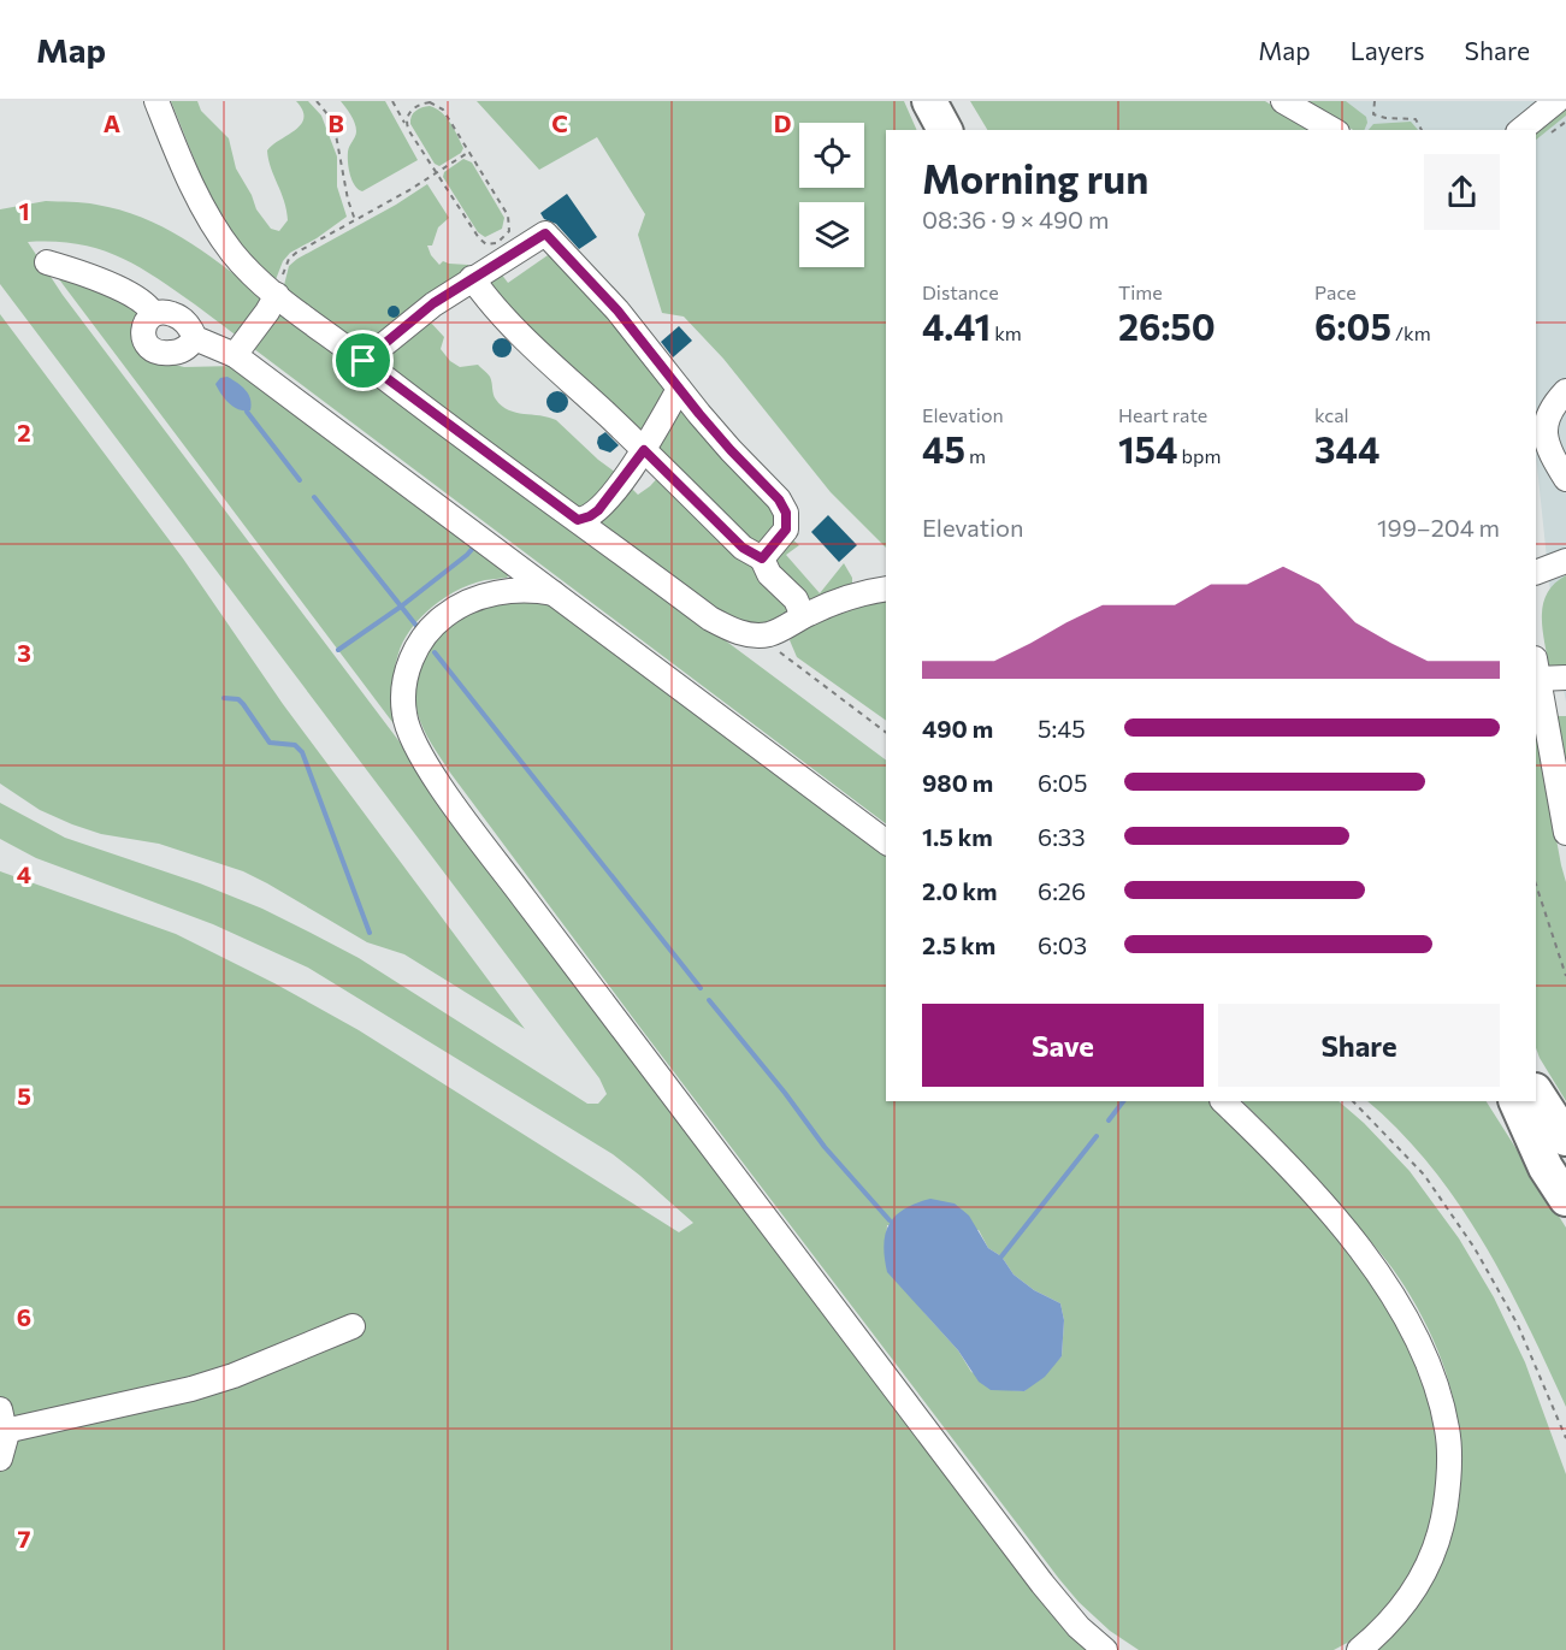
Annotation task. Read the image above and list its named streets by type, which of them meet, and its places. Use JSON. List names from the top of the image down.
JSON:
{
  "page": {
    "header": "Map",
    "nav": ["Map", "Layers", "Share"],
    "heading": ["Morning run", "08:36 · 9 × 490 m"],
    "stats": [
      ["Distance", "4.41 km"],
      ["Time", "26:50"],
      ["Pace", "6:05 /km"],
      ["Elevation", "45 m"],
      ["Heart rate", "154 bpm"],
      ["kcal", "344"]
    ],
    "chart": ["Elevation", "199–204 m"],
    "list": [
      {
        "name": "490 m",
        "note": "5:45"
      },
      {
        "name": "980 m",
        "note": "6:05"
      },
      {
        "name": "1.5 km",
        "note": "6:33"
      },
      {
        "name": "2.0 km",
        "note": "6:26"
      },
      {
        "name": "2.5 km",
        "note": "6:03"
      }
    ],
    "buttons": ["Save", "Share"]
  },
  "grid": {
    "columns": [
      "A",
      "B",
      "C",
      "D"
    ],
    "rows": [
      "1",
      "2",
      "3",
      "4",
      "5",
      "6",
      "7"
    ]
  }
}
